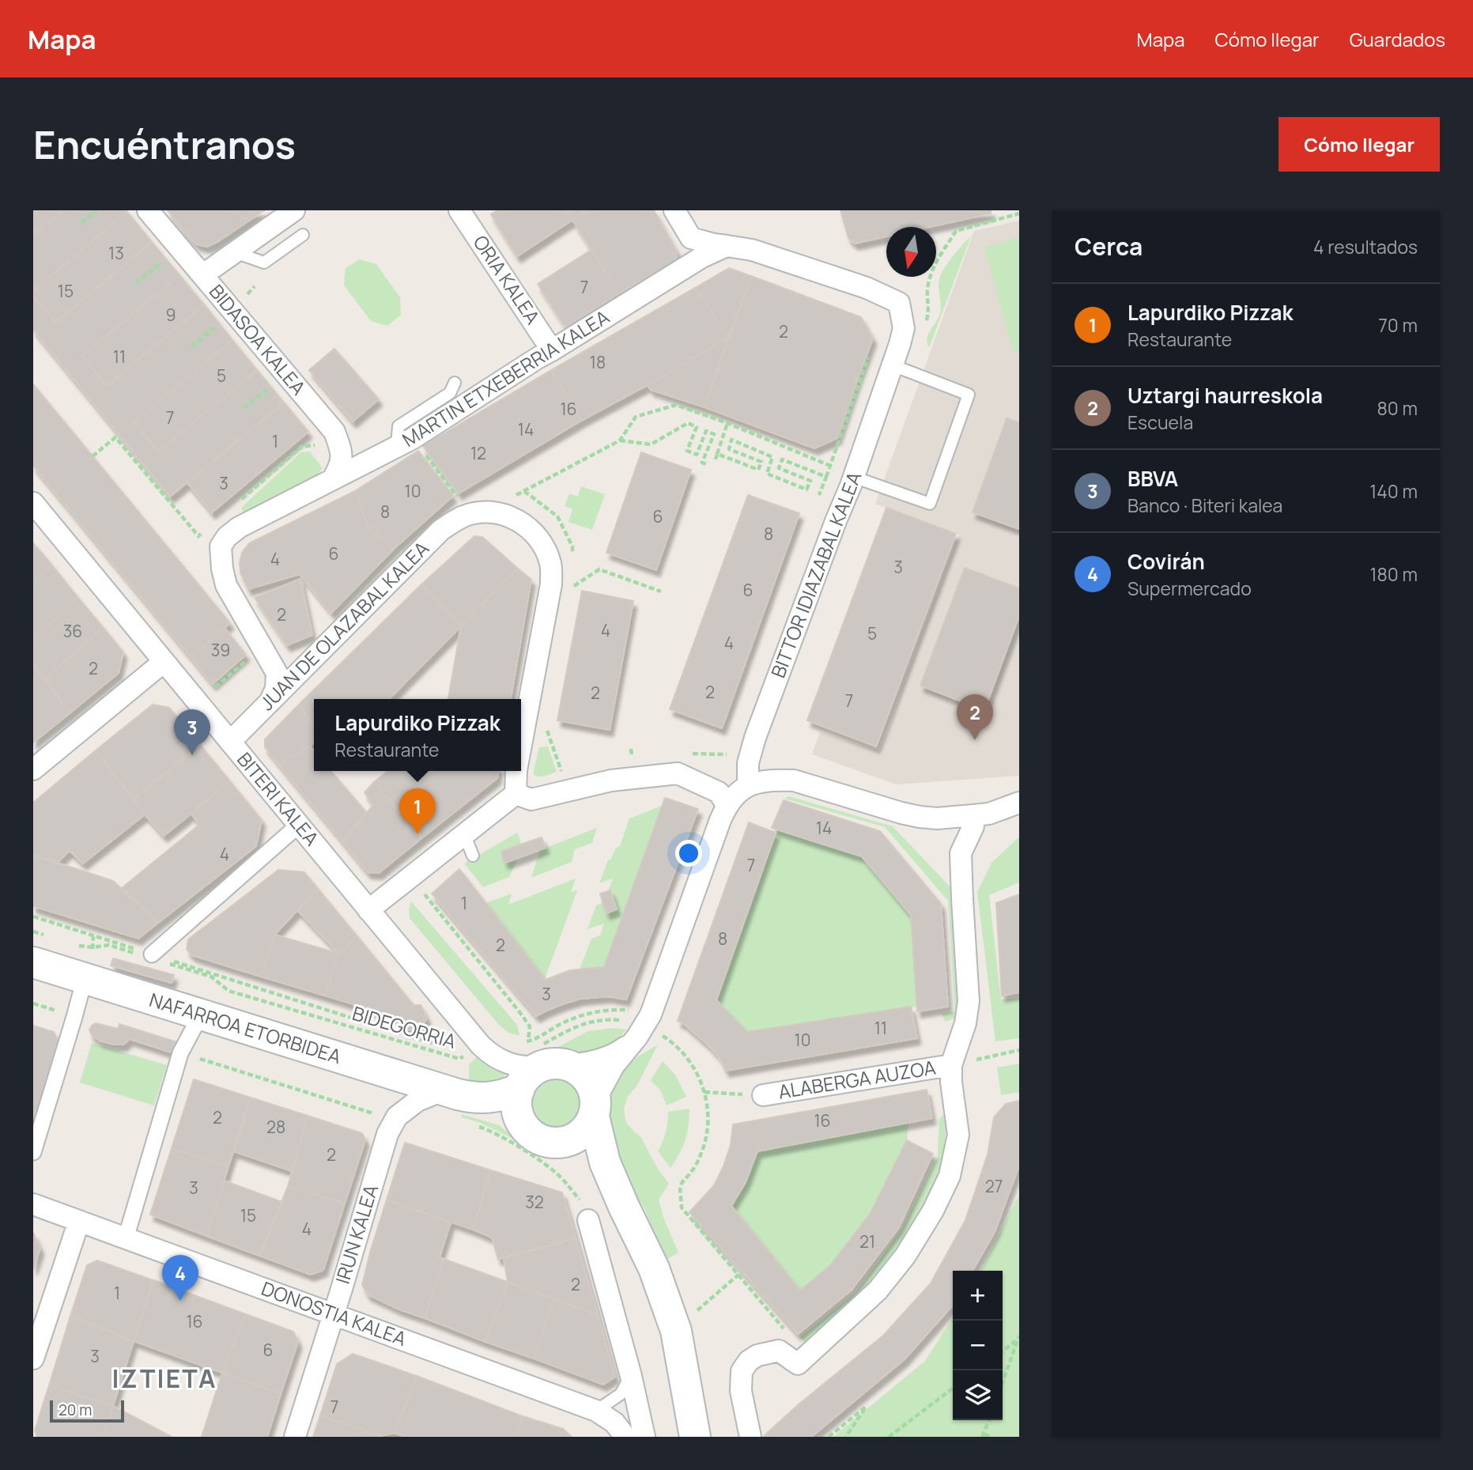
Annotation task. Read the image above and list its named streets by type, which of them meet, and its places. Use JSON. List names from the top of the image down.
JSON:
{
  "streets": {
    "main road": ["NAFARROA ETORBIDEA"],
    "street": [
      "ORIA KALEA",
      "BIDASOA KALEA",
      "MARTIN ETXEBERRIA KALEA",
      "BITTOR IDIAZABAL KALEA",
      "JUAN DE OLAZABAL KALEA",
      "BITERI KALEA",
      "ALABERGA AUZOA",
      "IRUN KALEA",
      "DONOSTIA KALEA"
    ],
    "path": ["BIDEGORRIA"]
  },
  "crossings": [
    ["ORIA KALEA", "MARTIN ETXEBERRIA KALEA"],
    ["BIDASOA KALEA", "MARTIN ETXEBERRIA KALEA"],
    ["MARTIN ETXEBERRIA KALEA", "JUAN DE OLAZABAL KALEA"],
    ["JUAN DE OLAZABAL KALEA", "BITERI KALEA"],
    ["BITERI KALEA", "BIDEGORRIA"],
    ["BITERI KALEA", "NAFARROA ETORBIDEA"],
    ["NAFARROA ETORBIDEA", "IRUN KALEA"],
    ["IRUN KALEA", "DONOSTIA KALEA"]
  ],
  "districts": ["IZTIETA"],
  "house_numbers": [
    "13",
    "7",
    "15",
    "9",
    "2",
    "11",
    "18",
    "5",
    "16",
    "7",
    "14",
    "1",
    "12",
    "3",
    "10",
    "8",
    "6",
    "8",
    "6",
    "4",
    "3",
    "6",
    "2",
    "4",
    "36",
    "5",
    "4",
    "39",
    "2",
    "2",
    "2",
    "7",
    "14",
    "4",
    "7",
    "1",
    "8",
    "2",
    "3",
    "11",
    "10",
    "2",
    "16",
    "28",
    "2",
    "27",
    "3",
    "32",
    "15",
    "4",
    "21",
    "2",
    "1",
    "16",
    "6",
    "3",
    "7"
  ],
  "scale_bar": "20 m",
  "north": "bottom",
  "page": {
    "header": "Mapa",
    "nav": ["Mapa", "Cómo llegar", "Guardados"],
    "buttons": "Cómo llegar",
    "title": "Encuéntranos",
    "heading": ["Cerca", "4 resultados"],
    "list": [
      {
        "mark": "1",
        "name": "Lapurdiko Pizzak",
        "note": "Restaurante",
        "value": "70 m"
      },
      {
        "mark": "2",
        "name": "Uztargi haurreskola",
        "note": "Escuela",
        "value": "80 m"
      },
      {
        "mark": "3",
        "name": "BBVA",
        "note": "Banco · Biteri kalea",
        "value": "140 m"
      },
      {
        "mark": "4",
        "name": "Covirán",
        "note": "Supermercado",
        "value": "180 m"
      }
    ],
    "pins": [
      "2",
      "3",
      "1",
      "4"
    ],
    "popup": ["Lapurdiko Pizzak", "Restaurante"],
    "map_buttons": ["+", "−"],
    "scale": "20 m"
  }
}
